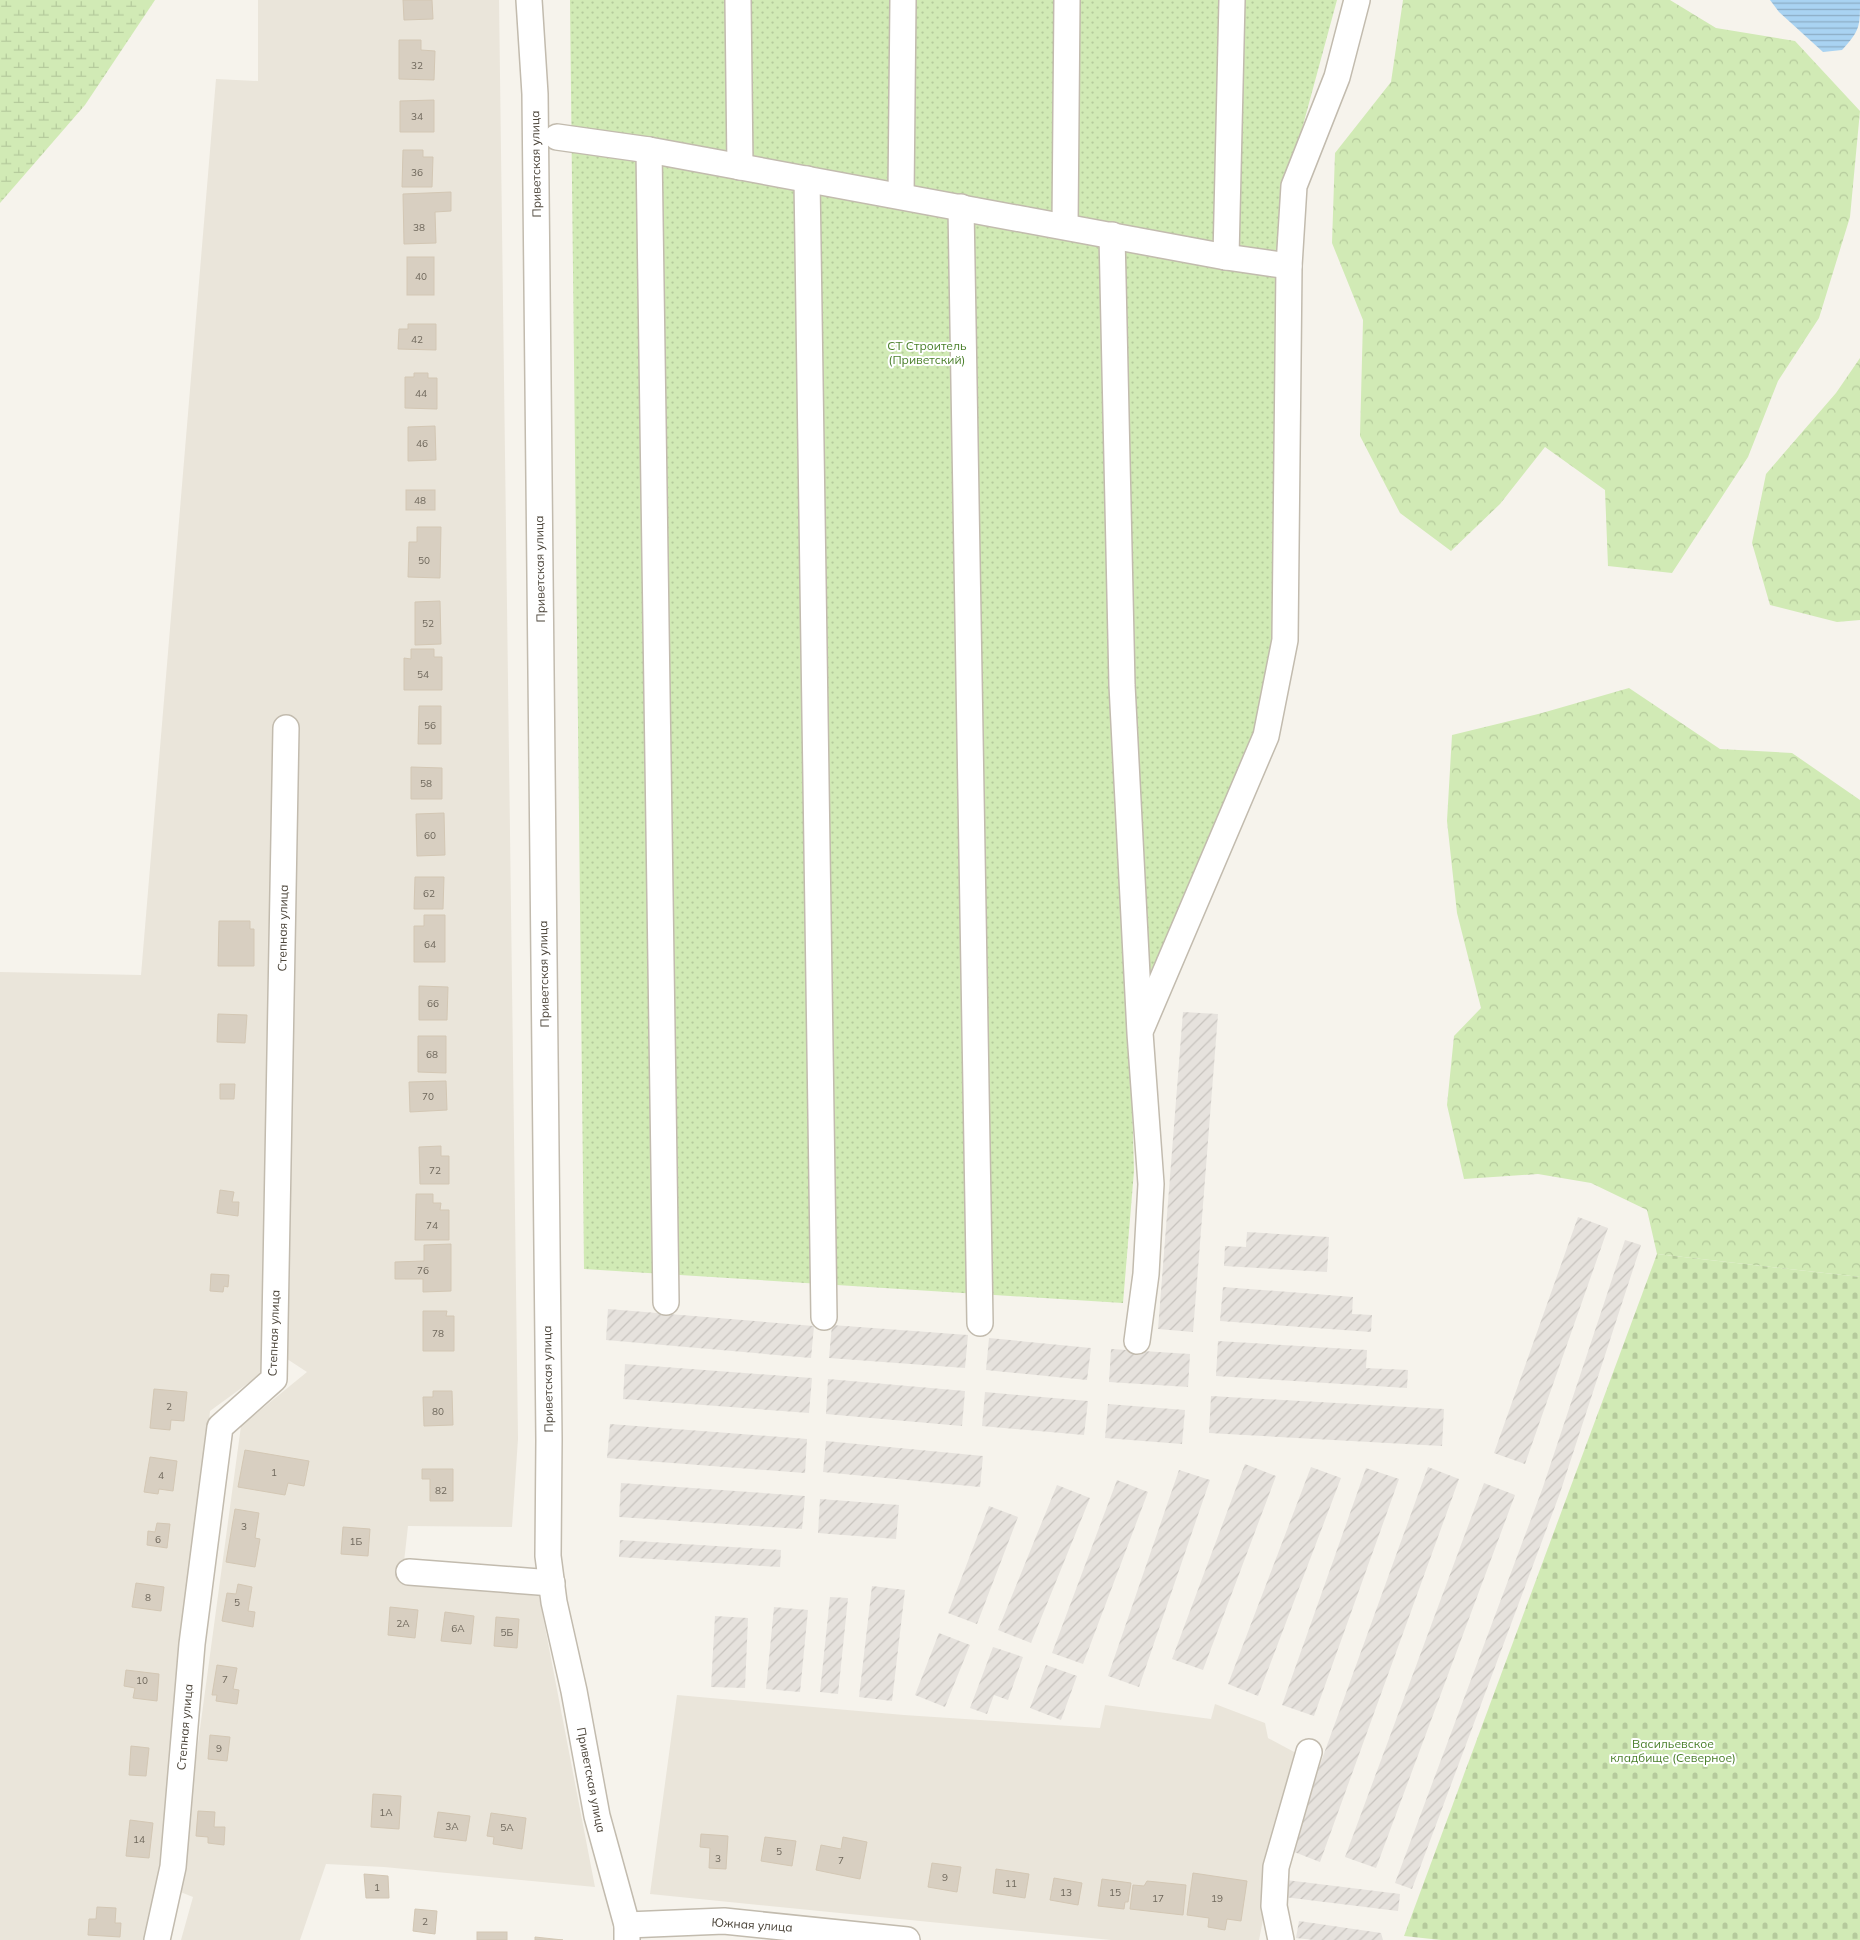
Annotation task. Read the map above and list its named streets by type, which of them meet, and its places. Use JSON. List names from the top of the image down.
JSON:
{
  "streets": {
    "street": ["Приветская улица", "Степная улица", "Южная улица"]
  },
  "crossings": [
    ["Приветская улица", "Южная улица"]
  ],
  "parks": ["СТ Строитель (Приветский)", "Васильевское кладбище (Северное)"],
  "house_numbers": [
    "32",
    "34",
    "36",
    "38",
    "40",
    "42",
    "44",
    "46",
    "48",
    "50",
    "52",
    "54",
    "56",
    "58",
    "60",
    "62",
    "64",
    "66",
    "68",
    "70",
    "72",
    "74",
    "76",
    "78",
    "2",
    "80",
    "1",
    "4",
    "82",
    "3",
    "6",
    "1Б",
    "8",
    "5",
    "2А",
    "6А",
    "5Б",
    "7",
    "10",
    "9",
    "1А",
    "3А",
    "5А",
    "14",
    "5",
    "3",
    "7",
    "9",
    "11",
    "1",
    "13",
    "15",
    "17",
    "19",
    "2"
  ]
}
